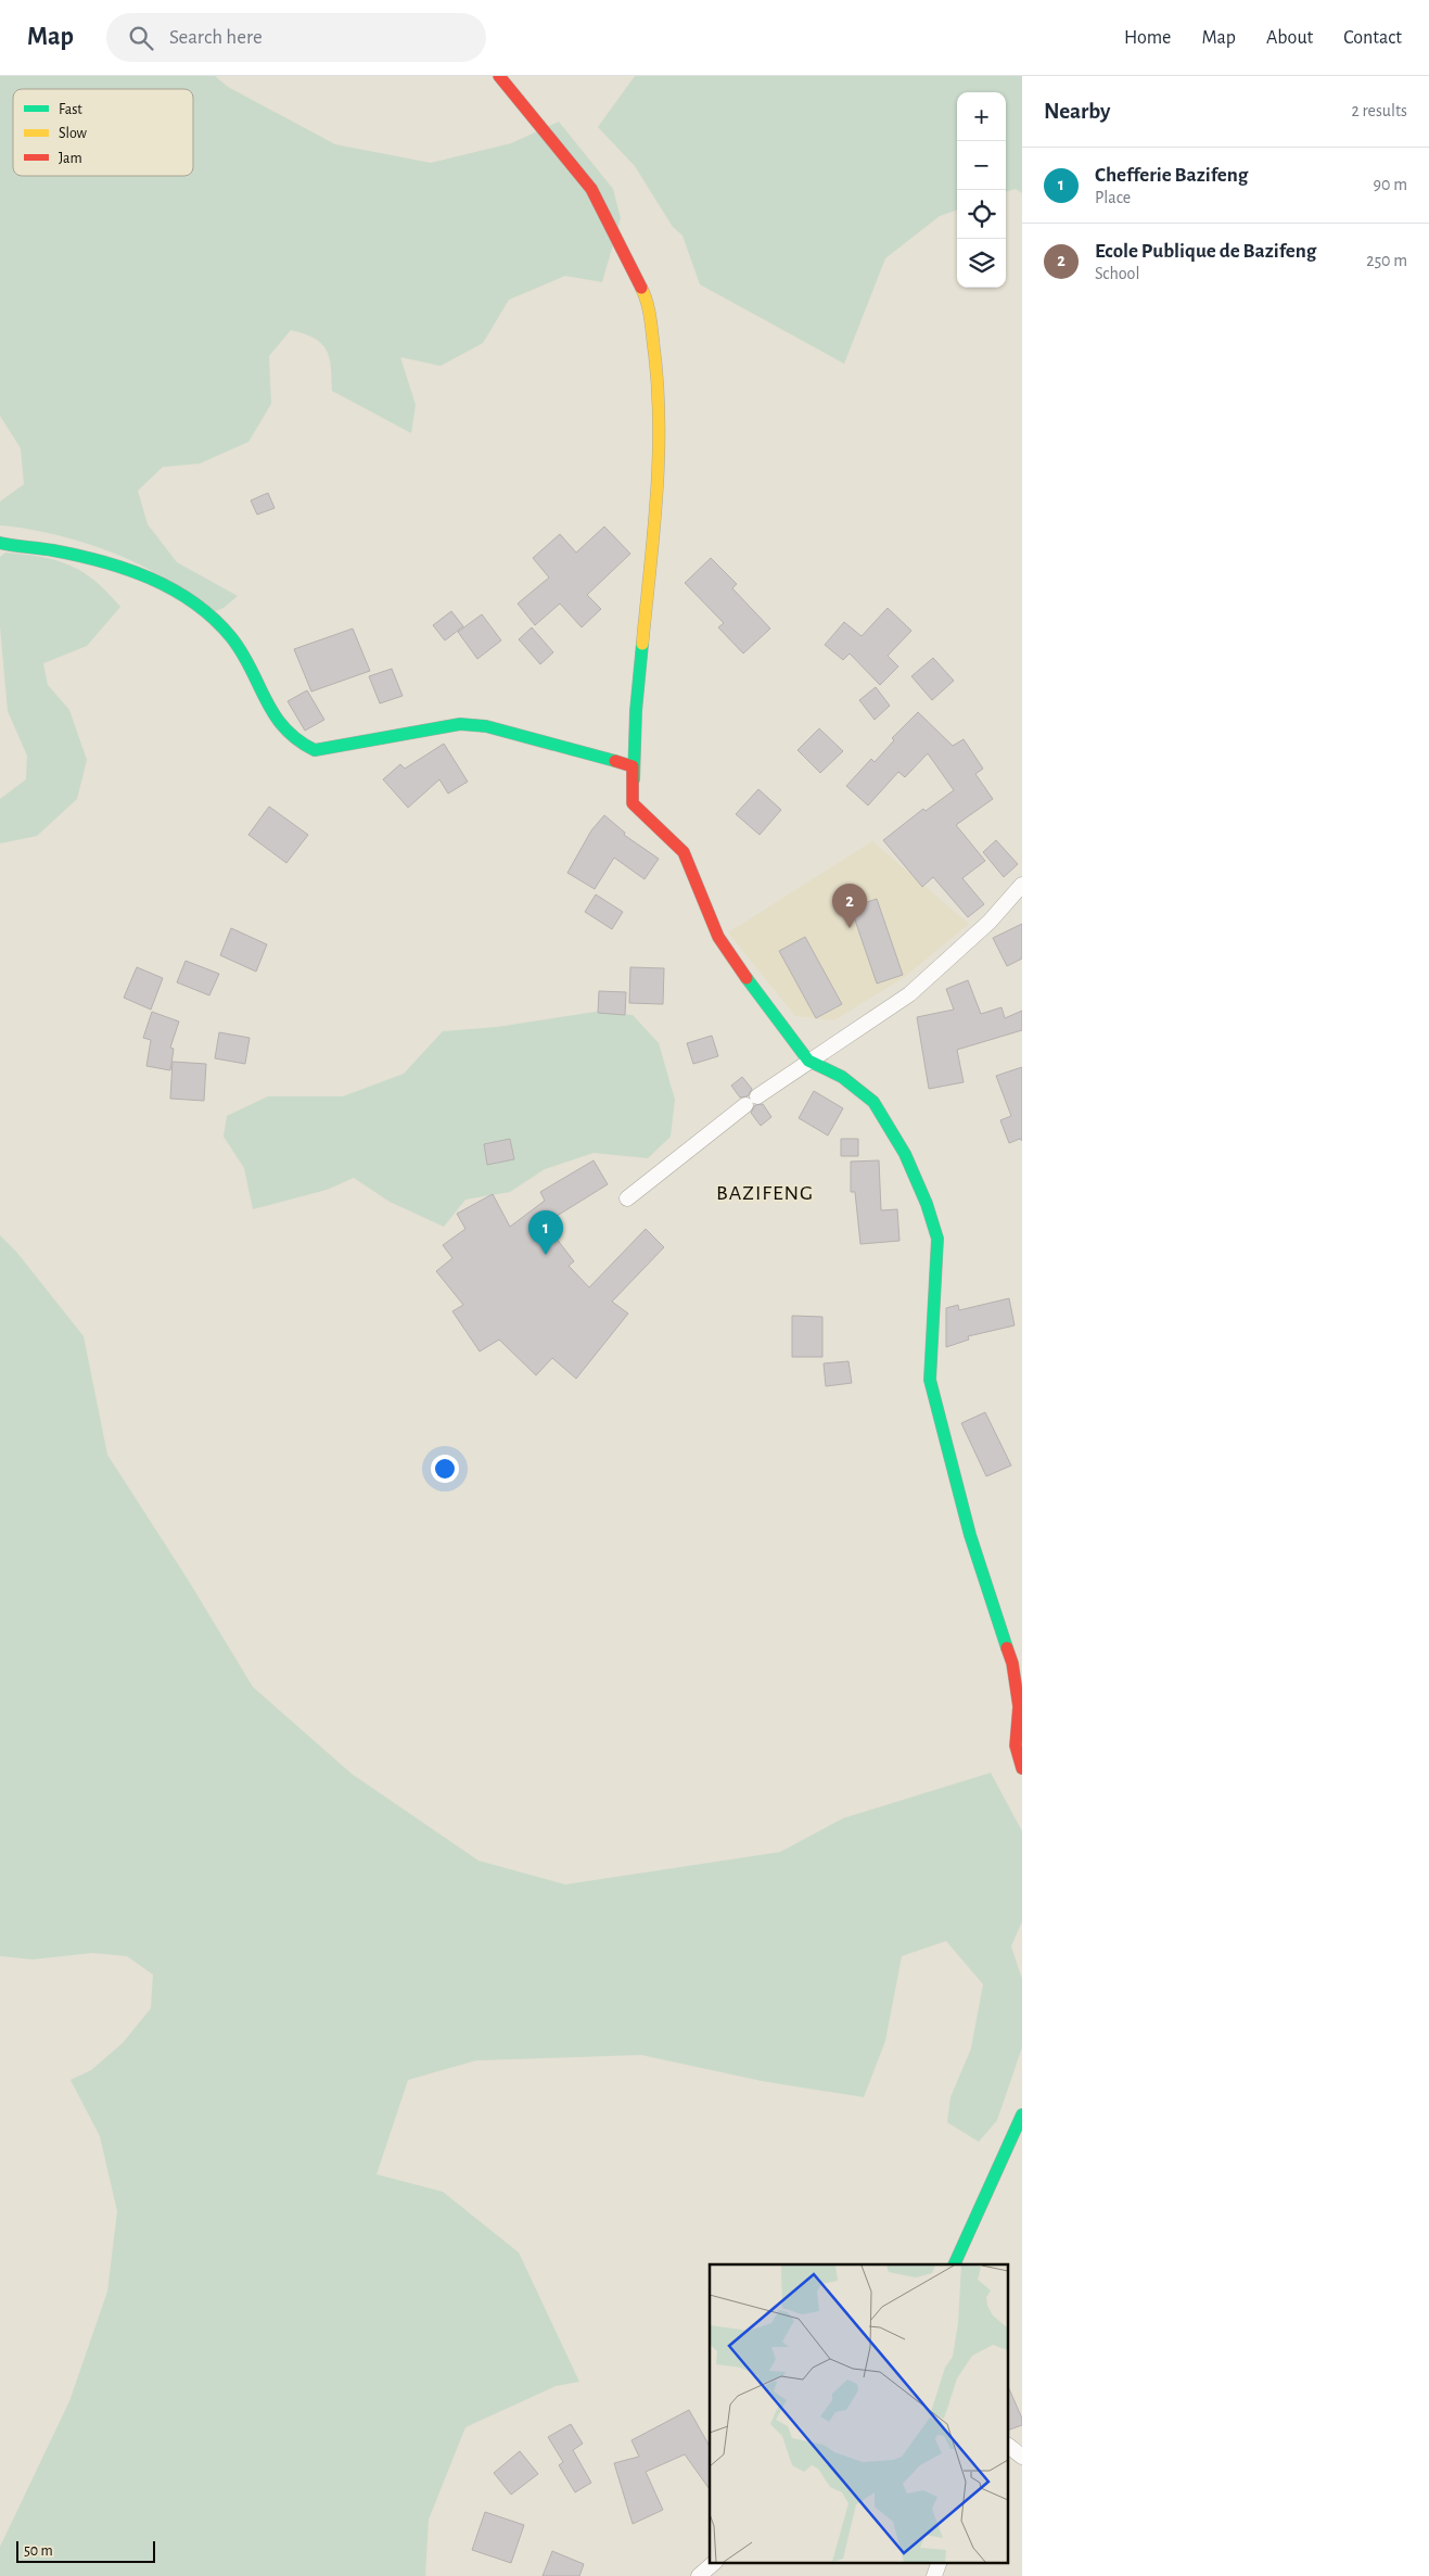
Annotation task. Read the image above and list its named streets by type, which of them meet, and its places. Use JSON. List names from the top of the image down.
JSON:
{
  "districts": ["BAZIFENG"],
  "legend": ["Fast", "Slow", "Jam"],
  "scale_bar": "50 m",
  "page": {
    "header": "Map",
    "search": "Search here",
    "nav": [
      "Home",
      "Map",
      "About",
      "Contact"
    ],
    "heading": ["Nearby", "2 results"],
    "map_buttons": ["+", "−"],
    "list": [
      {
        "mark": "1",
        "name": "Chefferie Bazifeng",
        "note": "Place",
        "value": "90 m"
      },
      {
        "mark": "2",
        "name": "Ecole Publique de Bazifeng",
        "note": "School",
        "value": "250 m"
      }
    ],
    "pins": ["2", "1"],
    "scale": "50 m"
  }
}
